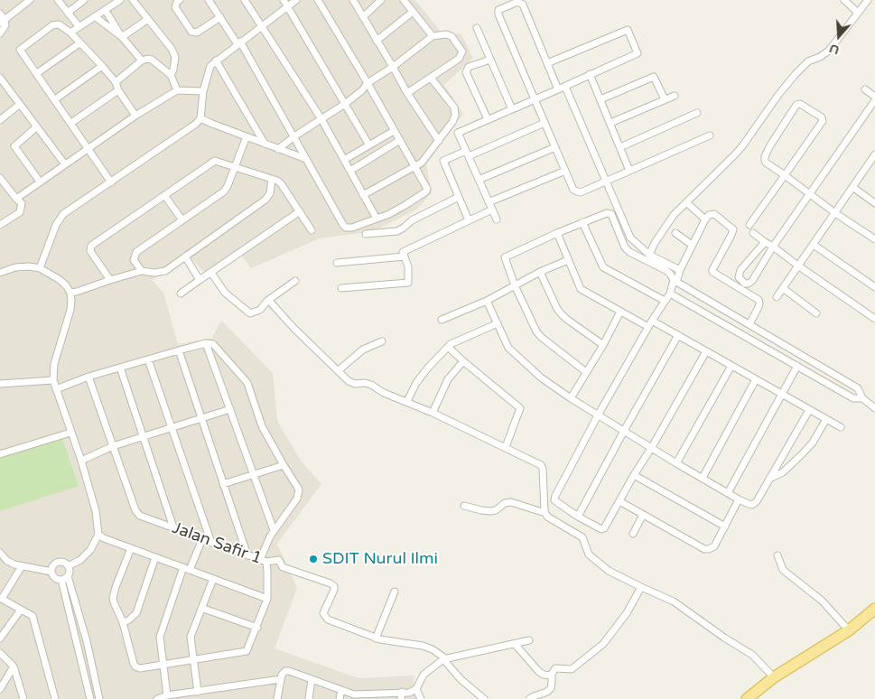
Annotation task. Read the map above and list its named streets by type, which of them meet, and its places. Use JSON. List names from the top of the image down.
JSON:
{
  "streets": {
    "street": ["Jalan Safir 1"]
  },
  "places": ["SDIT Nurul Ilmi"],
  "north": "bottom"
}
